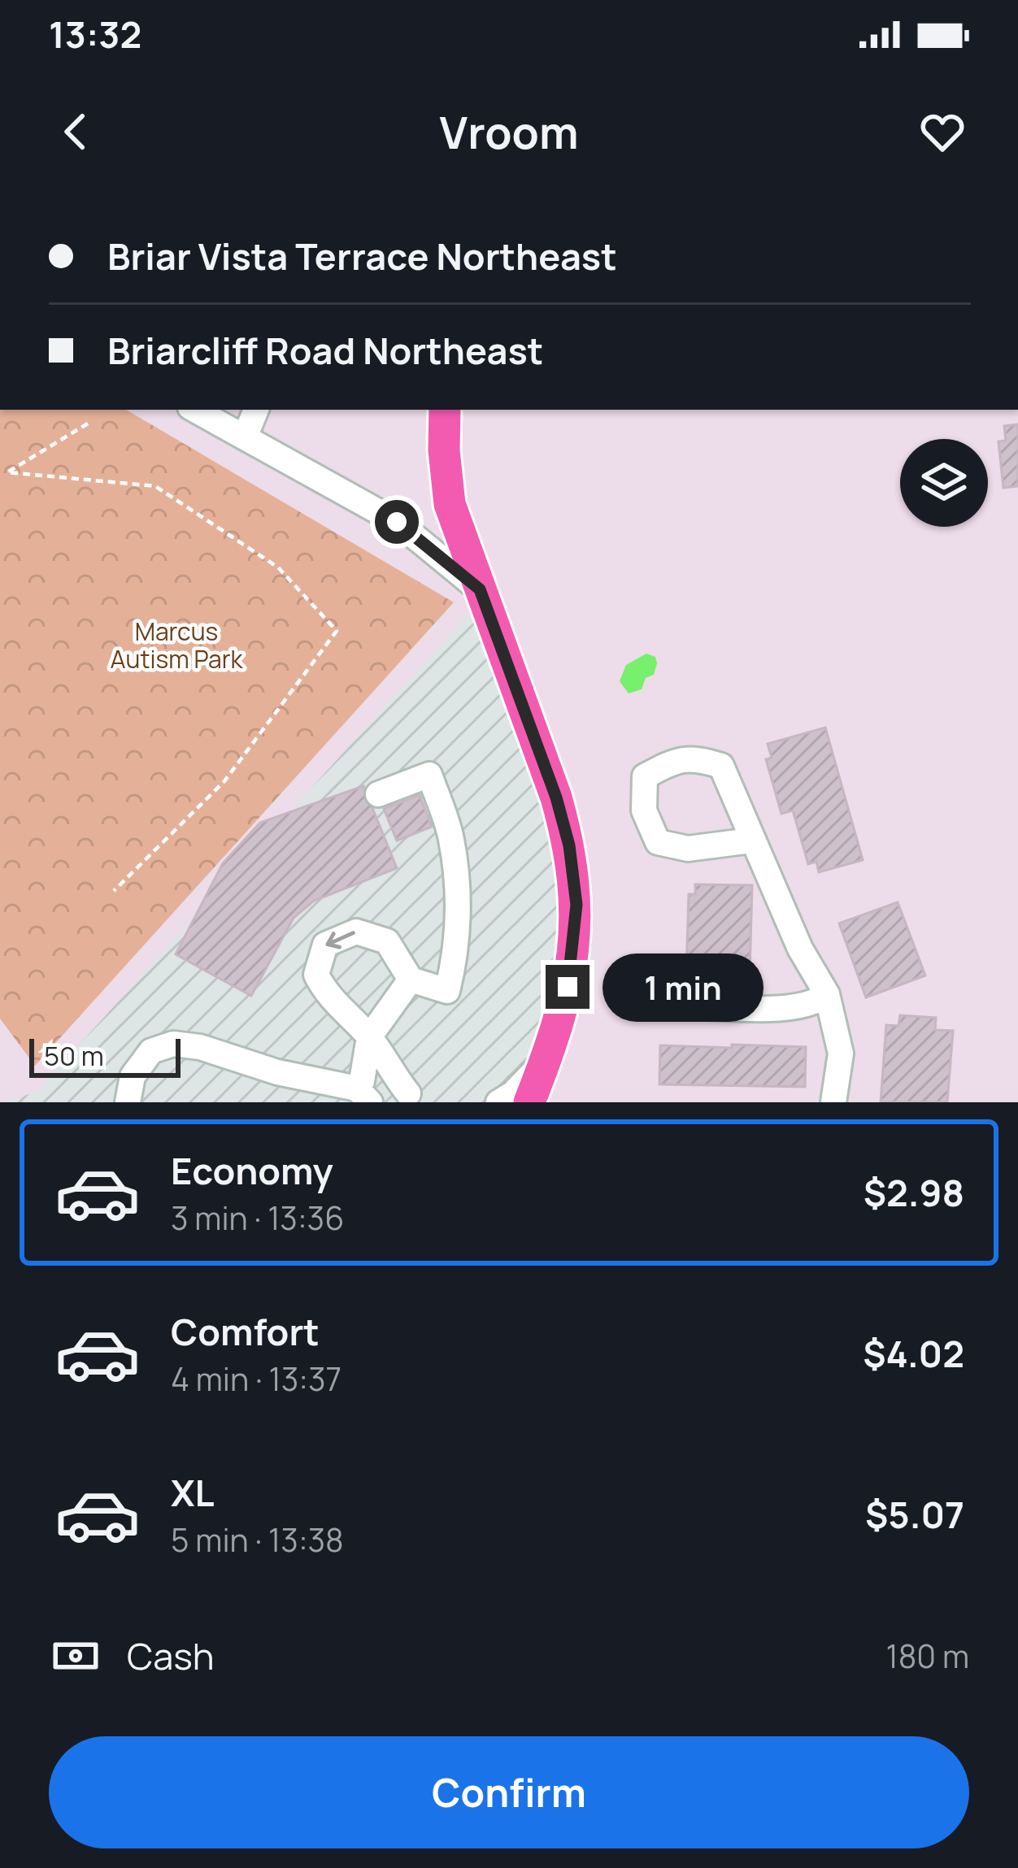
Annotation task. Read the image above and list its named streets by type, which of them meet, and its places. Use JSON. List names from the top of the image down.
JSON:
{
  "parks": ["Marcus Autism Park"],
  "scale_bar": "50 m",
  "page": {
    "status": "13:32",
    "header": "Vroom",
    "banner": ["Briar Vista Terrace Northeast", "Briarcliff Road Northeast"],
    "bubble": "1 min",
    "scale": "50 m",
    "list": [
      {
        "name": "Economy",
        "note": "3 min · 13:36",
        "value": "$2.98"
      },
      {
        "name": "Comfort",
        "note": "4 min · 13:37",
        "value": "$4.02"
      },
      {
        "name": "XL",
        "note": "5 min · 13:38",
        "value": "$5.07"
      }
    ],
    "pay": ["Cash", "180 m"],
    "buttons": "Confirm"
  }
}
